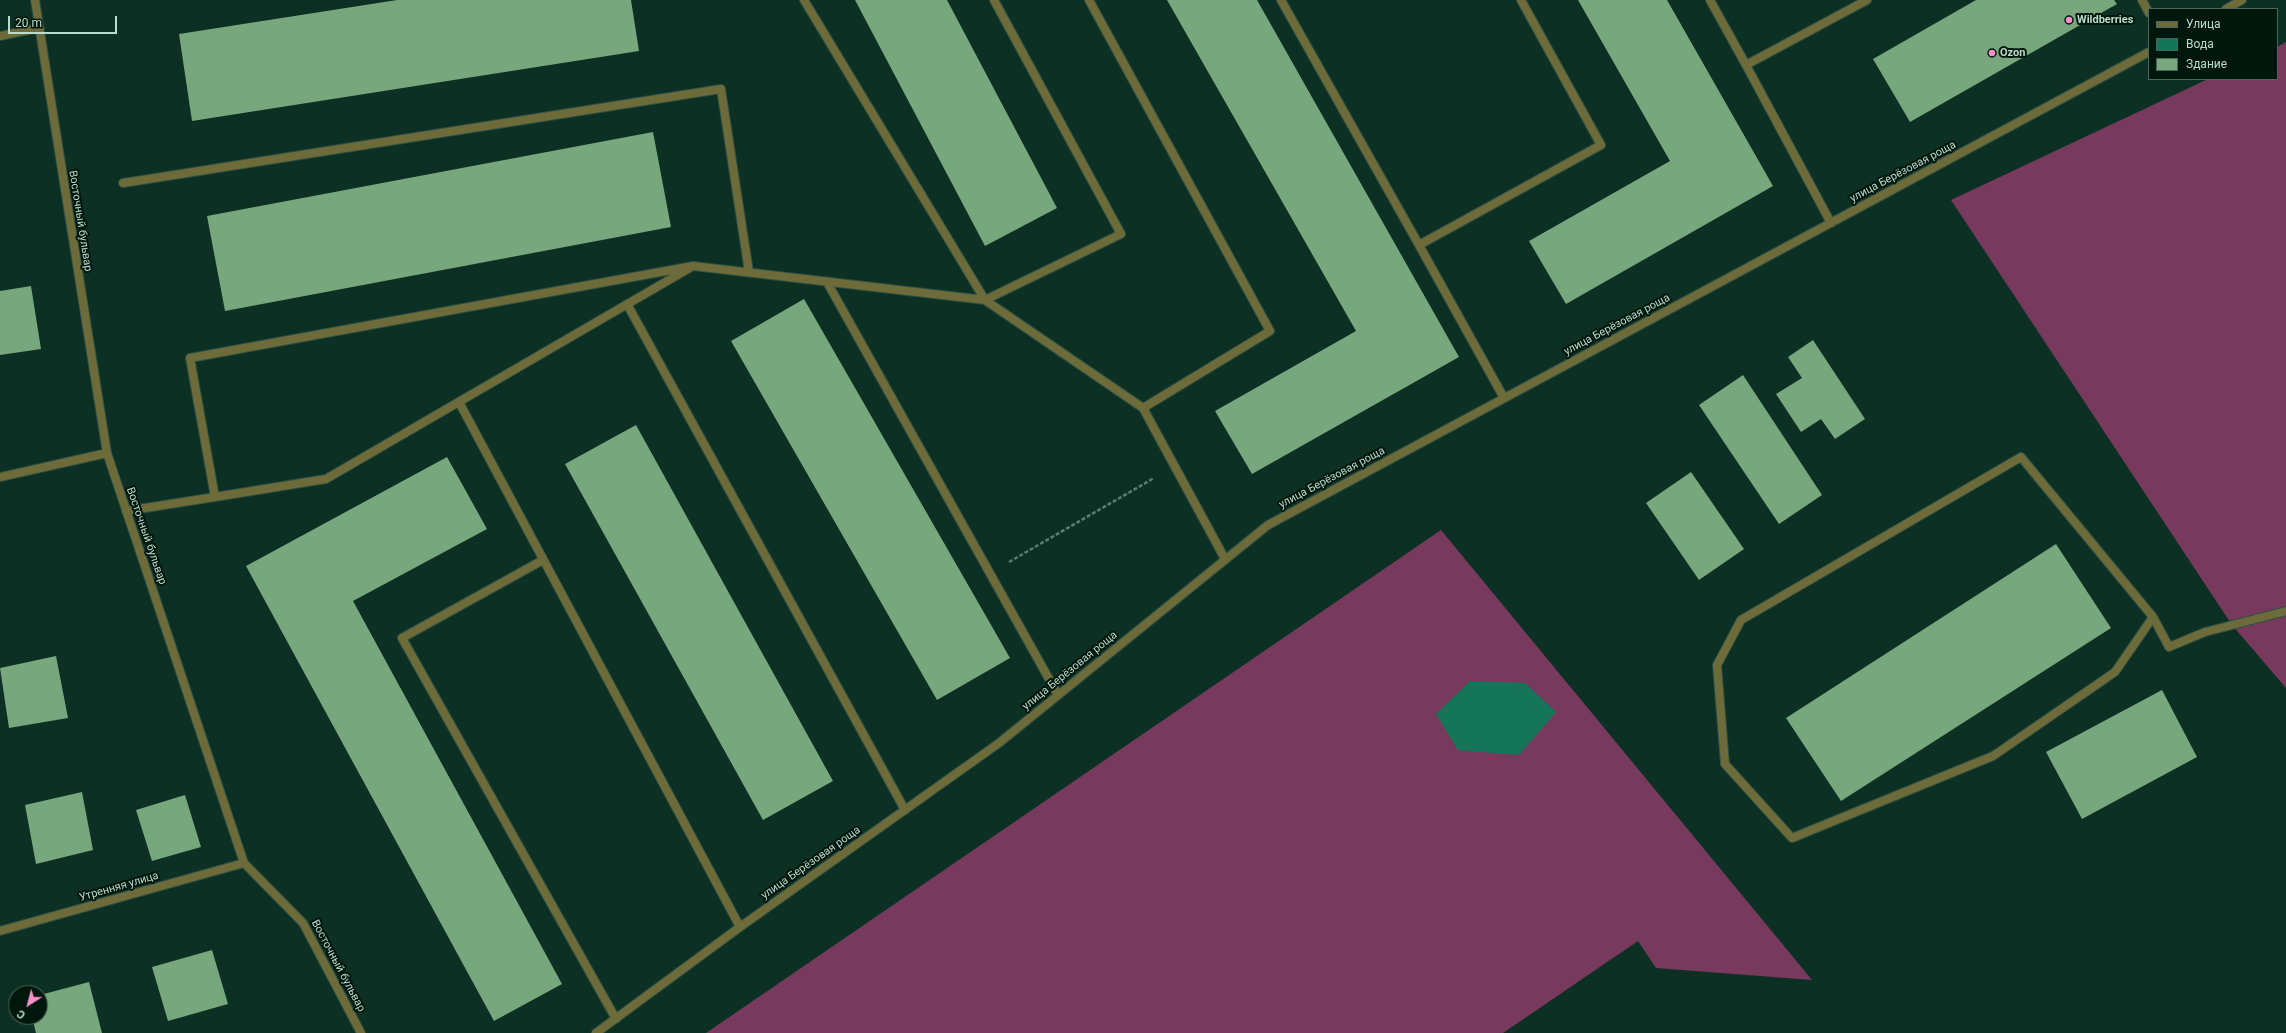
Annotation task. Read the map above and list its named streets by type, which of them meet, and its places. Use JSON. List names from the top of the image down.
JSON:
{
  "streets": {
    "street": ["улица Берёзовая роща", "Восточный бульвар", "Утренняя улица"]
  },
  "crossings": [
    ["Восточный бульвар", "Утренняя улица"]
  ],
  "places": ["Wildberries", "Ozon"],
  "legend": ["Улица", "Вода", "Здание"],
  "scale_bar": "20 m",
  "north": "bottom left"
}
